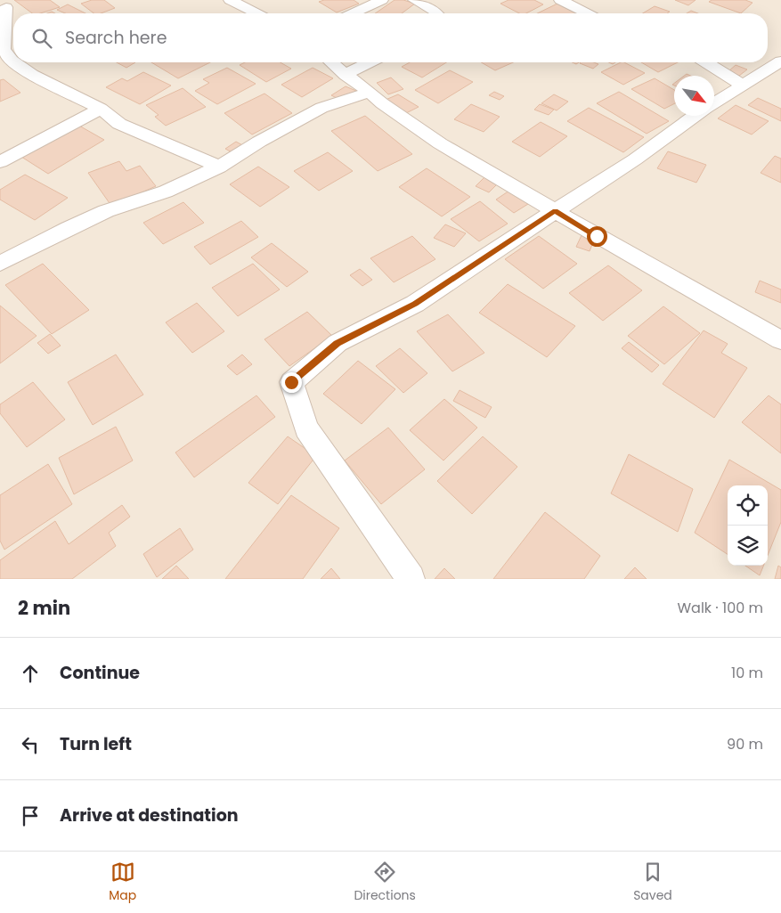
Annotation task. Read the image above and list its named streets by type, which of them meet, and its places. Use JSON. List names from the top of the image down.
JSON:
{
  "north": "bottom right",
  "page": {
    "search": "Search here",
    "heading": ["2 min", "Walk · 100 m"],
    "list": [
      ["Continue", "10 m"],
      ["Turn left", "90 m"],
      "Arrive at destination"
    ],
    "nav": ["Map", "Directions", "Saved"]
  }
}
